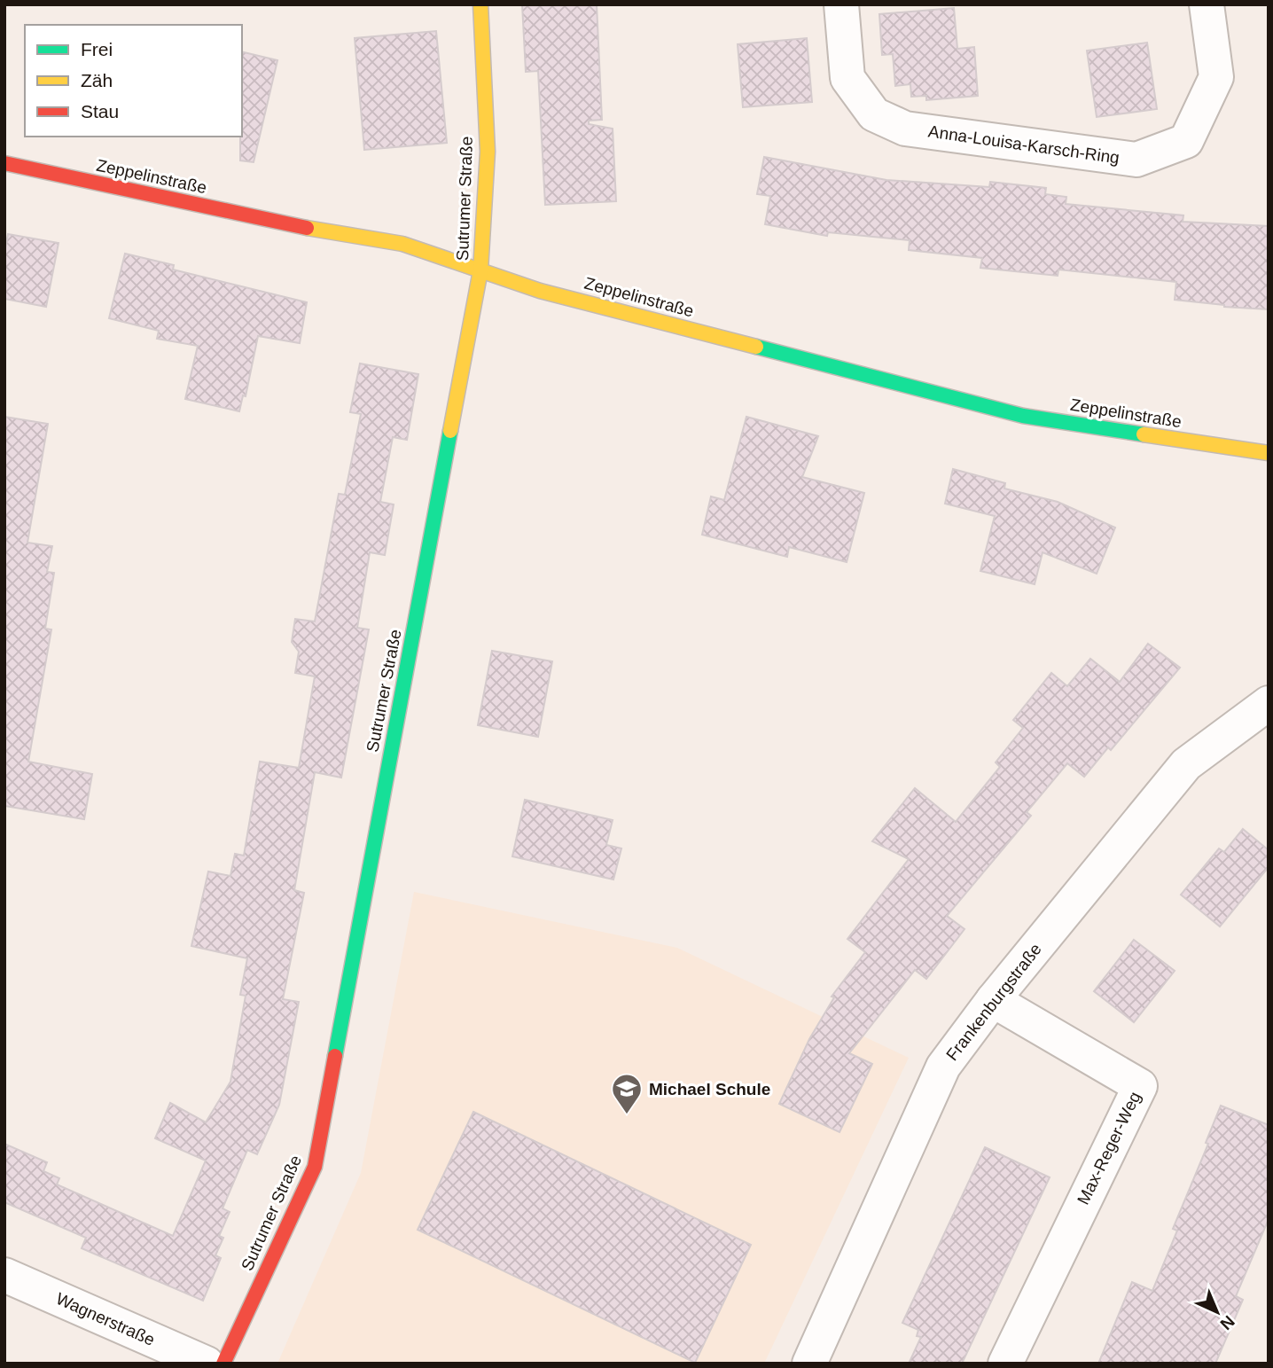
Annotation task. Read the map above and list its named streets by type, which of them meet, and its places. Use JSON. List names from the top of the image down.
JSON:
{
  "streets": {
    "street": [
      "Anna-Louisa-Karsch-Ring",
      "Zeppelinstraße",
      "Sutrumer Straße",
      "Frankenburgstraße",
      "Max-Reger-Weg",
      "Wagnerstraße"
    ]
  },
  "crossings": [
    ["Zeppelinstraße", "Sutrumer Straße"],
    ["Frankenburgstraße", "Max-Reger-Weg"]
  ],
  "places": {
    "school or university": ["Michael Schule"]
  },
  "legend": ["Frei", "Zäh", "Stau"],
  "north": "bottom right"
}
